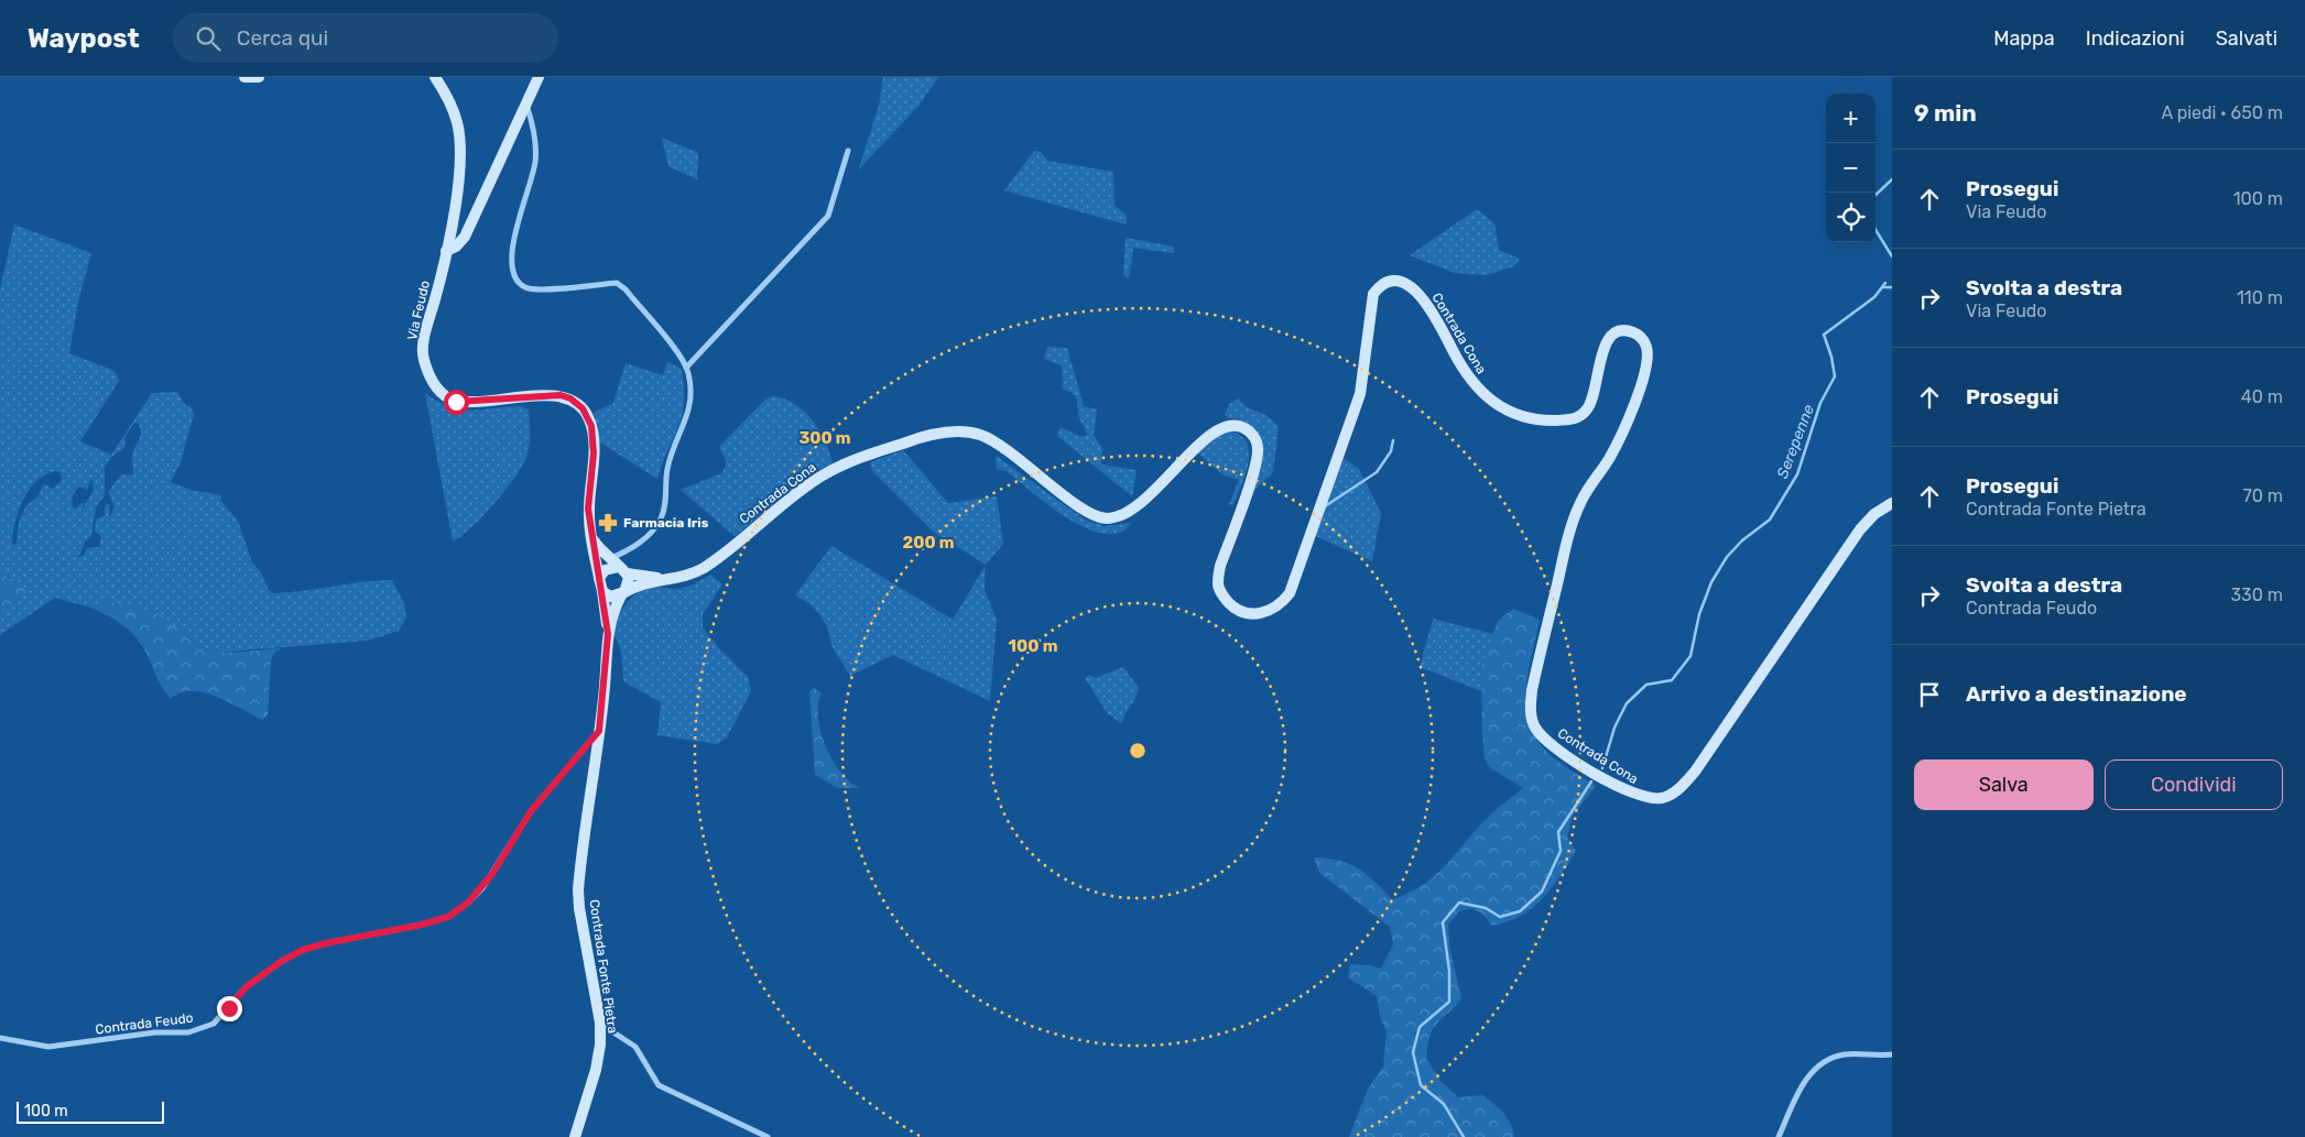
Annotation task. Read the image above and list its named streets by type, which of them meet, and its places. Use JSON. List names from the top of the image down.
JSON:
{
  "streets": {
    "main road": ["Via Feudo", "Contrada Cona", "Contrada Fonte Pietra"],
    "street": ["Contrada Feudo"]
  },
  "crossings": [
    ["Via Feudo", "Contrada Cona"],
    ["Contrada Fonte Pietra", "Contrada Feudo"]
  ],
  "water": ["Serepenne"],
  "places": {
    "pharmacy": ["Farmacia Iris"]
  },
  "scale_bar": "100 m",
  "page": {
    "header": "Waypost",
    "search": "Cerca qui",
    "nav": ["Mappa", "Indicazioni", "Salvati"],
    "heading": ["9 min", "A piedi · 650 m"],
    "map_buttons": ["+", "−"],
    "list": [
      ["Prosegui", "Via Feudo", "100 m"],
      ["Svolta a destra", "Via Feudo", "110 m"],
      ["Prosegui", "40 m"],
      ["Prosegui", "Contrada Fonte Pietra", "70 m"],
      ["Svolta a destra", "Contrada Feudo", "330 m"],
      "Arrivo a destinazione"
    ],
    "buttons": ["Salva", "Condividi"],
    "scale": "100 m"
  },
  "rings": ["300 m", "200 m", "100 m"]
}
